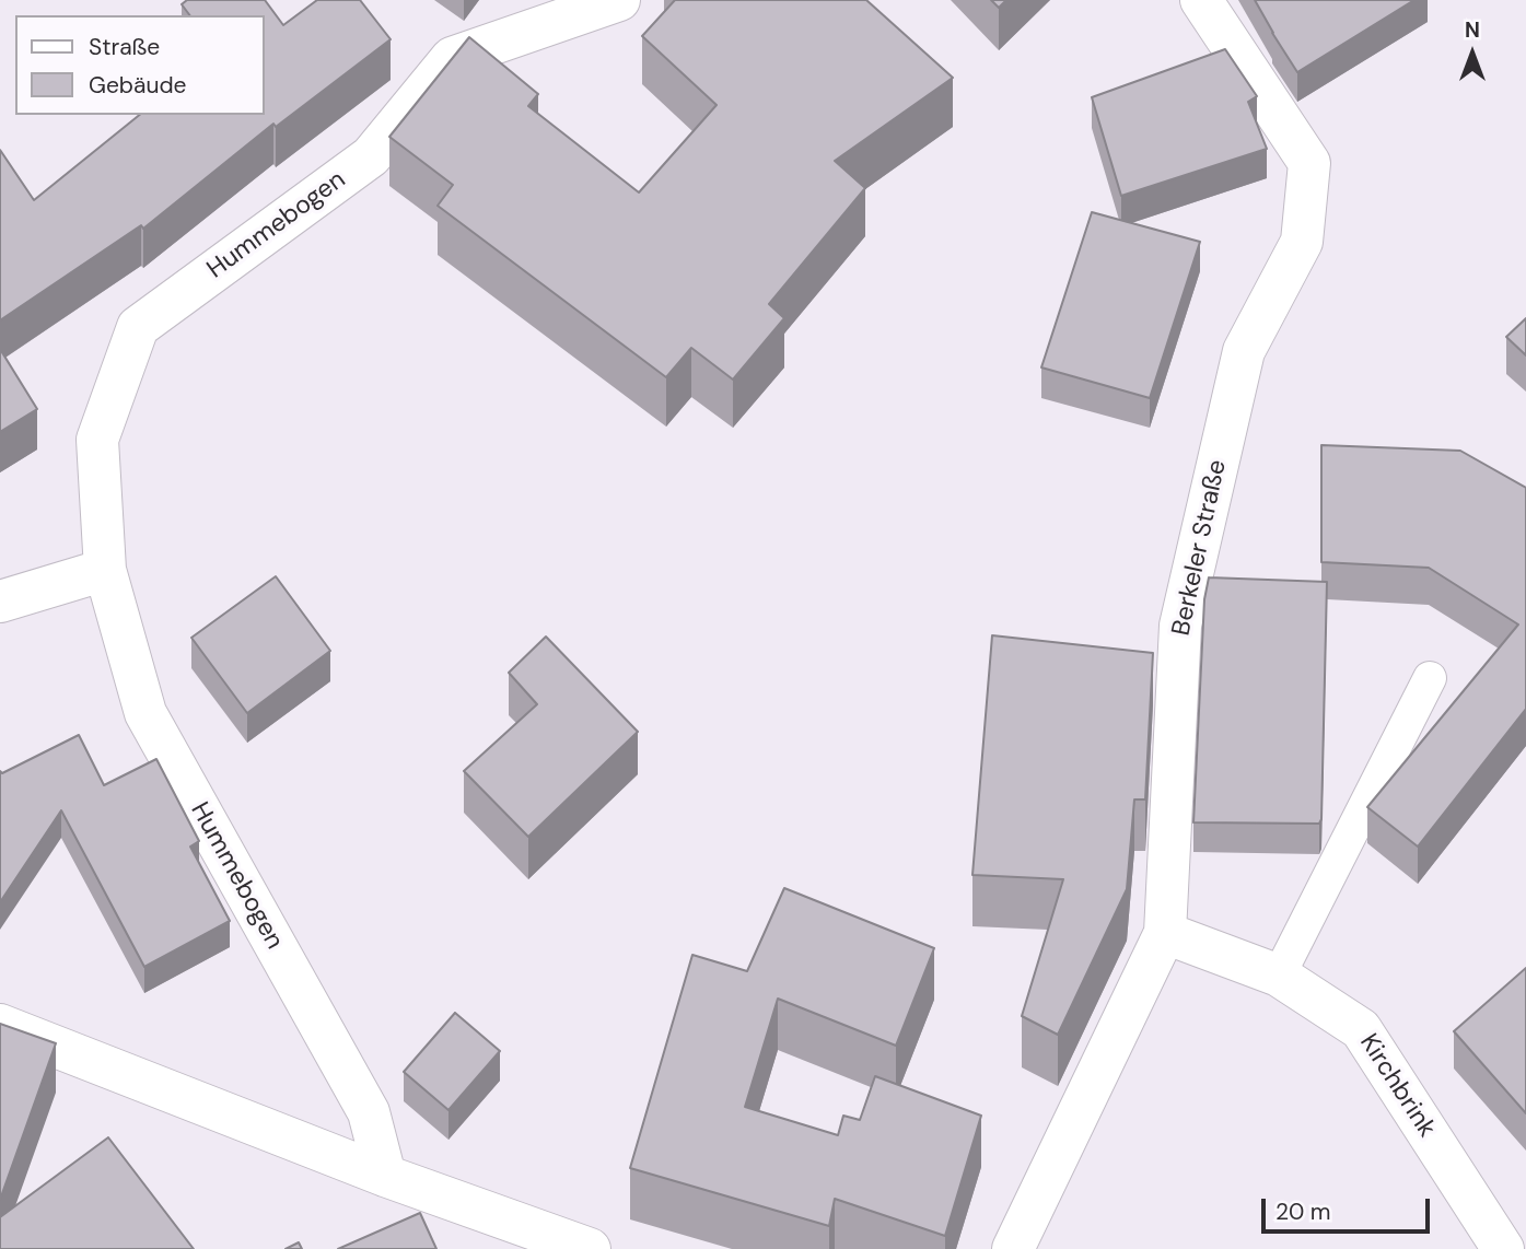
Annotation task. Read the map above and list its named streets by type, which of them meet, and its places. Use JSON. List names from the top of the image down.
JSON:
{
  "streets": {
    "street": ["Hummebogen", "Berkeler Straße", "Kirchbrink"]
  },
  "crossings": [
    ["Berkeler Straße", "Kirchbrink"]
  ],
  "legend": ["Straße", "Gebäude"],
  "scale_bar": "20 m",
  "north": "top"
}
